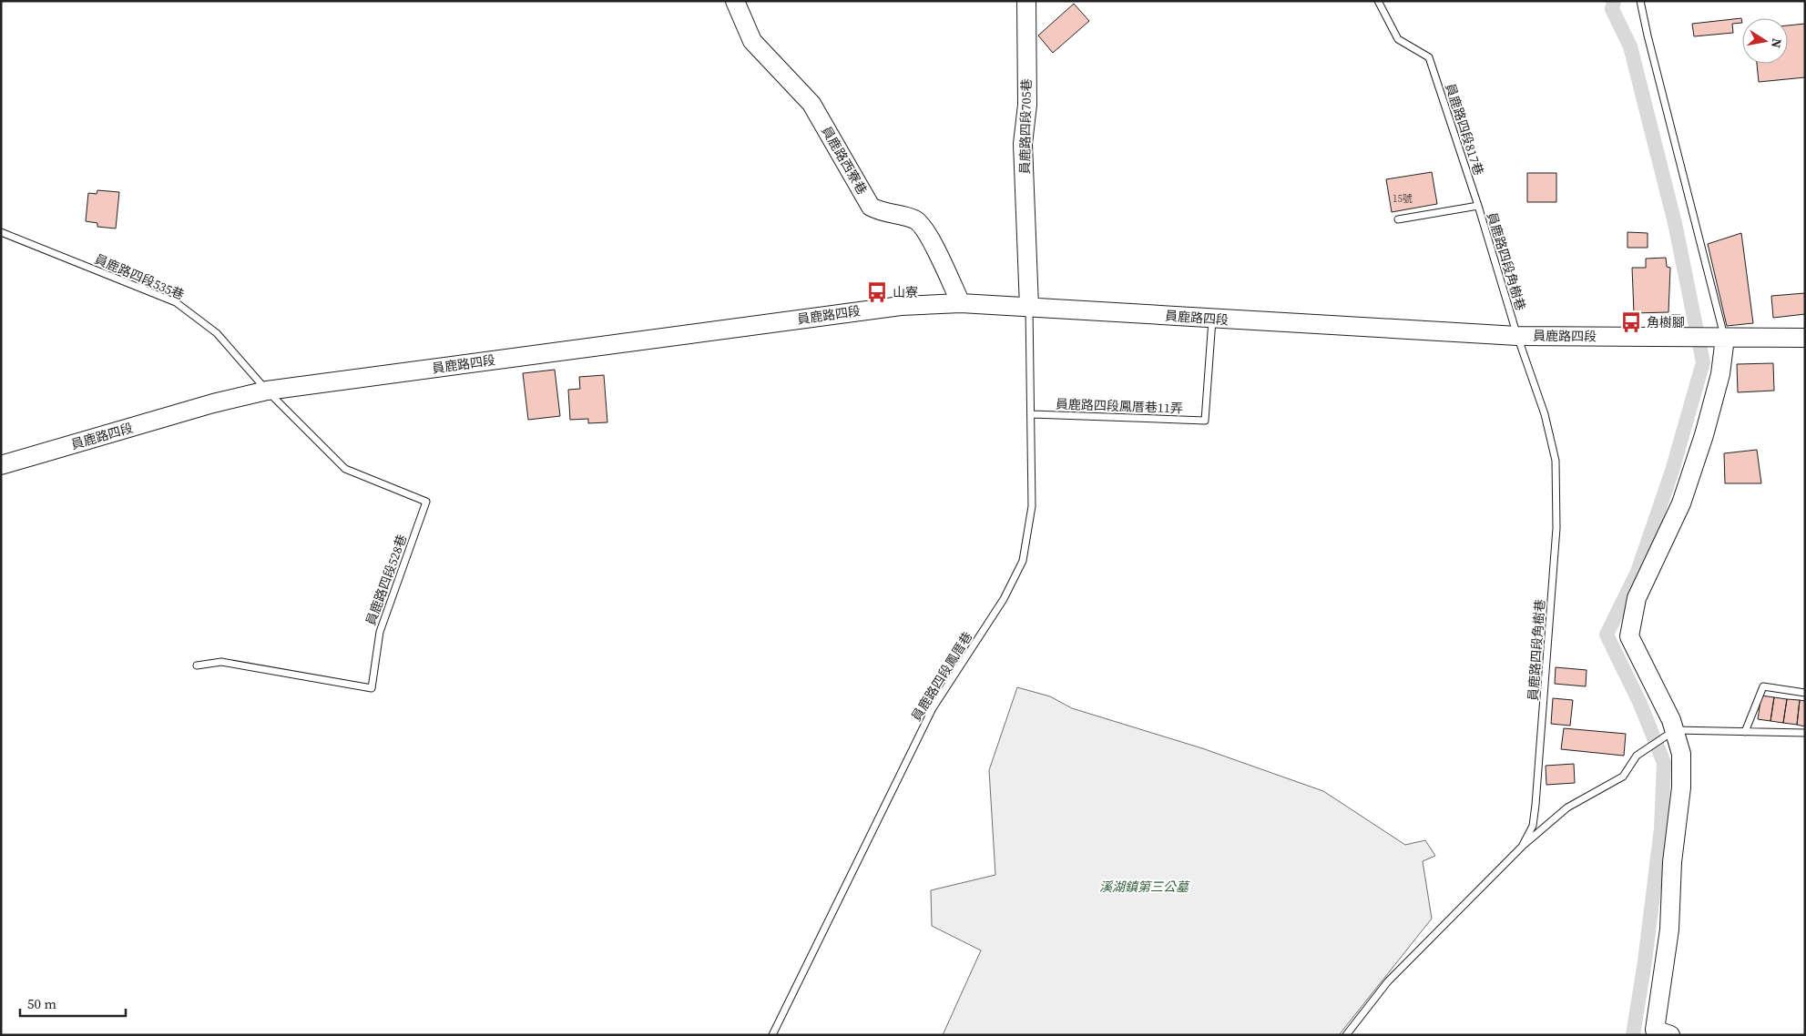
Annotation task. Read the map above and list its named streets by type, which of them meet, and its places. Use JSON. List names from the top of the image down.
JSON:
{
  "streets": {
    "main road": ["員鹿路四段705巷", "員鹿路西寮巷", "員鹿路四段"],
    "lane": [
      "員鹿路四段817巷",
      "員鹿路四段角樹巷",
      "員鹿路四段535巷",
      "員鹿路四段鳳厝巷11弄",
      "員鹿路四段528巷",
      "員鹿路四段鳳厝巷"
    ]
  },
  "crossings": [
    ["員鹿路四段705巷", "員鹿路四段"],
    ["員鹿路四段705巷", "員鹿路四段鳳厝巷"],
    ["員鹿路四段817巷", "員鹿路四段角樹巷"],
    ["員鹿路西寮巷", "員鹿路四段"],
    ["員鹿路四段角樹巷", "員鹿路四段"],
    ["員鹿路四段535巷", "員鹿路四段"],
    ["員鹿路四段535巷", "員鹿路四段528巷"],
    ["員鹿路四段", "員鹿路四段鳳厝巷11弄"],
    ["員鹿路四段", "員鹿路四段528巷"],
    ["員鹿路四段", "員鹿路四段鳳厝巷"],
    ["員鹿路四段鳳厝巷11弄", "員鹿路四段鳳厝巷"]
  ],
  "parks": ["溪湖鎮第三公墓"],
  "places": {
    "bus stop": ["山寮", "角樹腳"]
  },
  "house_numbers": ["15號"],
  "scale_bar": "50 m",
  "north": "right"
}
